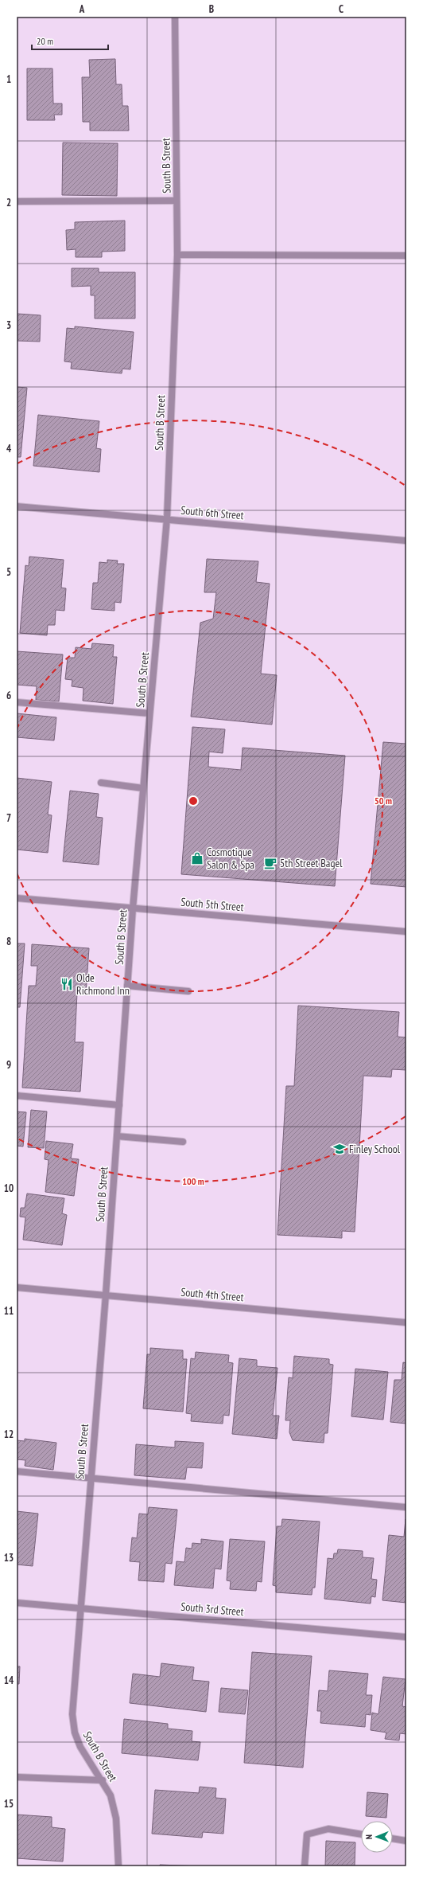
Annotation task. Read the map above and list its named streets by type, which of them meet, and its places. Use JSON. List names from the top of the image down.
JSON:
{
  "streets": {
    "street": [
      "South B Street",
      "South 6th Street",
      "South 5th Street",
      "South 4th Street",
      "South 3rd Street"
    ]
  },
  "crossings": [
    ["South B Street", "South 6th Street"],
    ["South B Street", "South 5th Street"],
    ["South B Street", "South 4th Street"],
    ["South B Street", "South 3rd Street"]
  ],
  "places": {
    "shop": ["Cosmotique Salon & Spa"],
    "cafe": ["5th Street Bagel"],
    "restaurant": ["Olde Richmond Inn"],
    "school or university": ["Finley School"]
  },
  "scale_bar": "20 m",
  "north": "left",
  "grid": {
    "columns": ["A", "B", "C"],
    "rows": [
      "1",
      "2",
      "3",
      "4",
      "5",
      "6",
      "7",
      "8",
      "9",
      "10",
      "11",
      "12",
      "13",
      "14",
      "15"
    ]
  },
  "rings": ["50 m", "100 m"]
}
